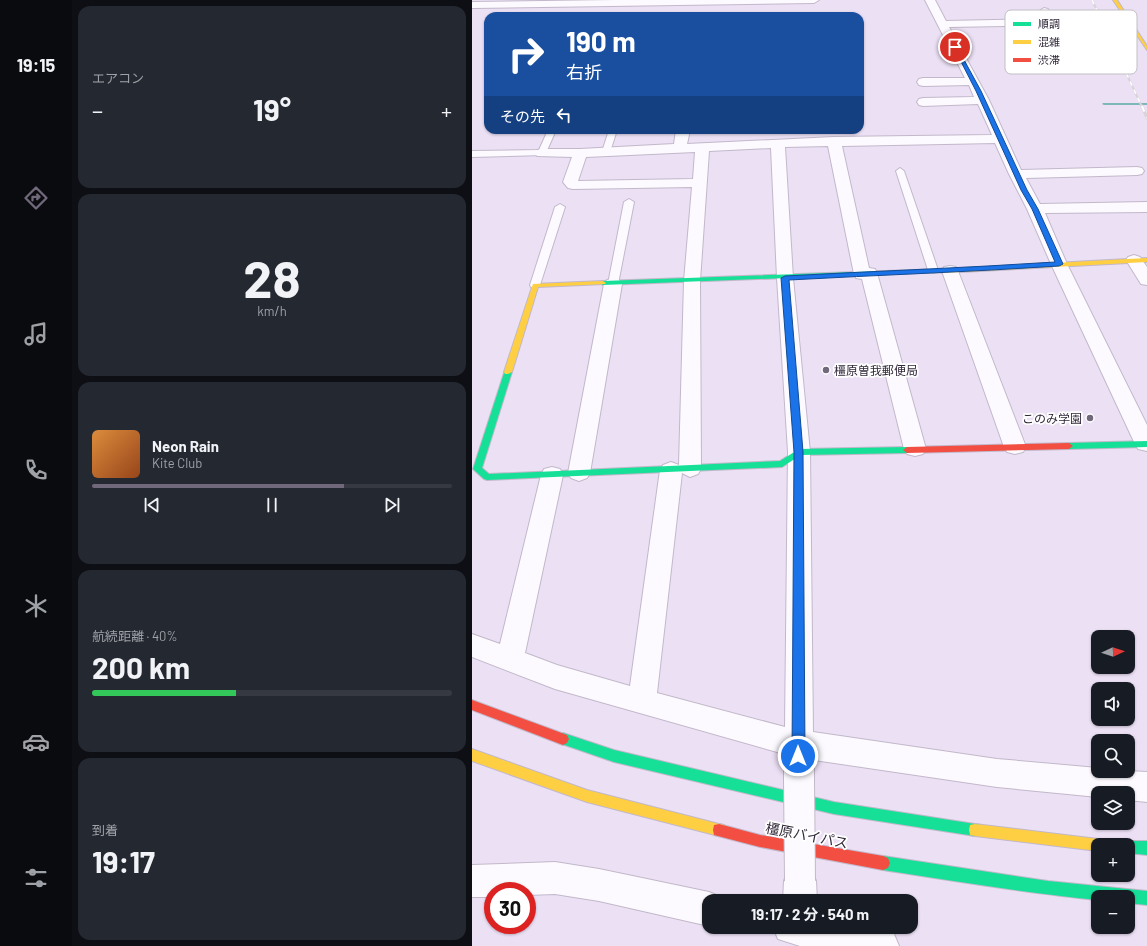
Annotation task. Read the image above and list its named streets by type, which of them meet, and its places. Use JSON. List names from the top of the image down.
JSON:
{
  "streets": {
    "main road": ["橿原バイパス"]
  },
  "places": ["橿原曽我郵便局", "このみ学園"],
  "legend": ["順調", "混雑", "渋滞"],
  "north": "right",
  "page": {
    "tabs": "19:15",
    "tile": [
      "エアコン",
      ["28", "km/h"],
      ["航続距離 · 40%", "200 km"],
      ["到着", "19:17"]
    ],
    "turn": ["190 m", "右折"],
    "heat": ["−", "19°", "+"],
    "then": "その先",
    "song": ["Neon Rain", "Kite Club"],
    "map_buttons": ["+", "−"],
    "limit": "30",
    "trip": "19:17 · 2 分 · 540 m"
  }
}
